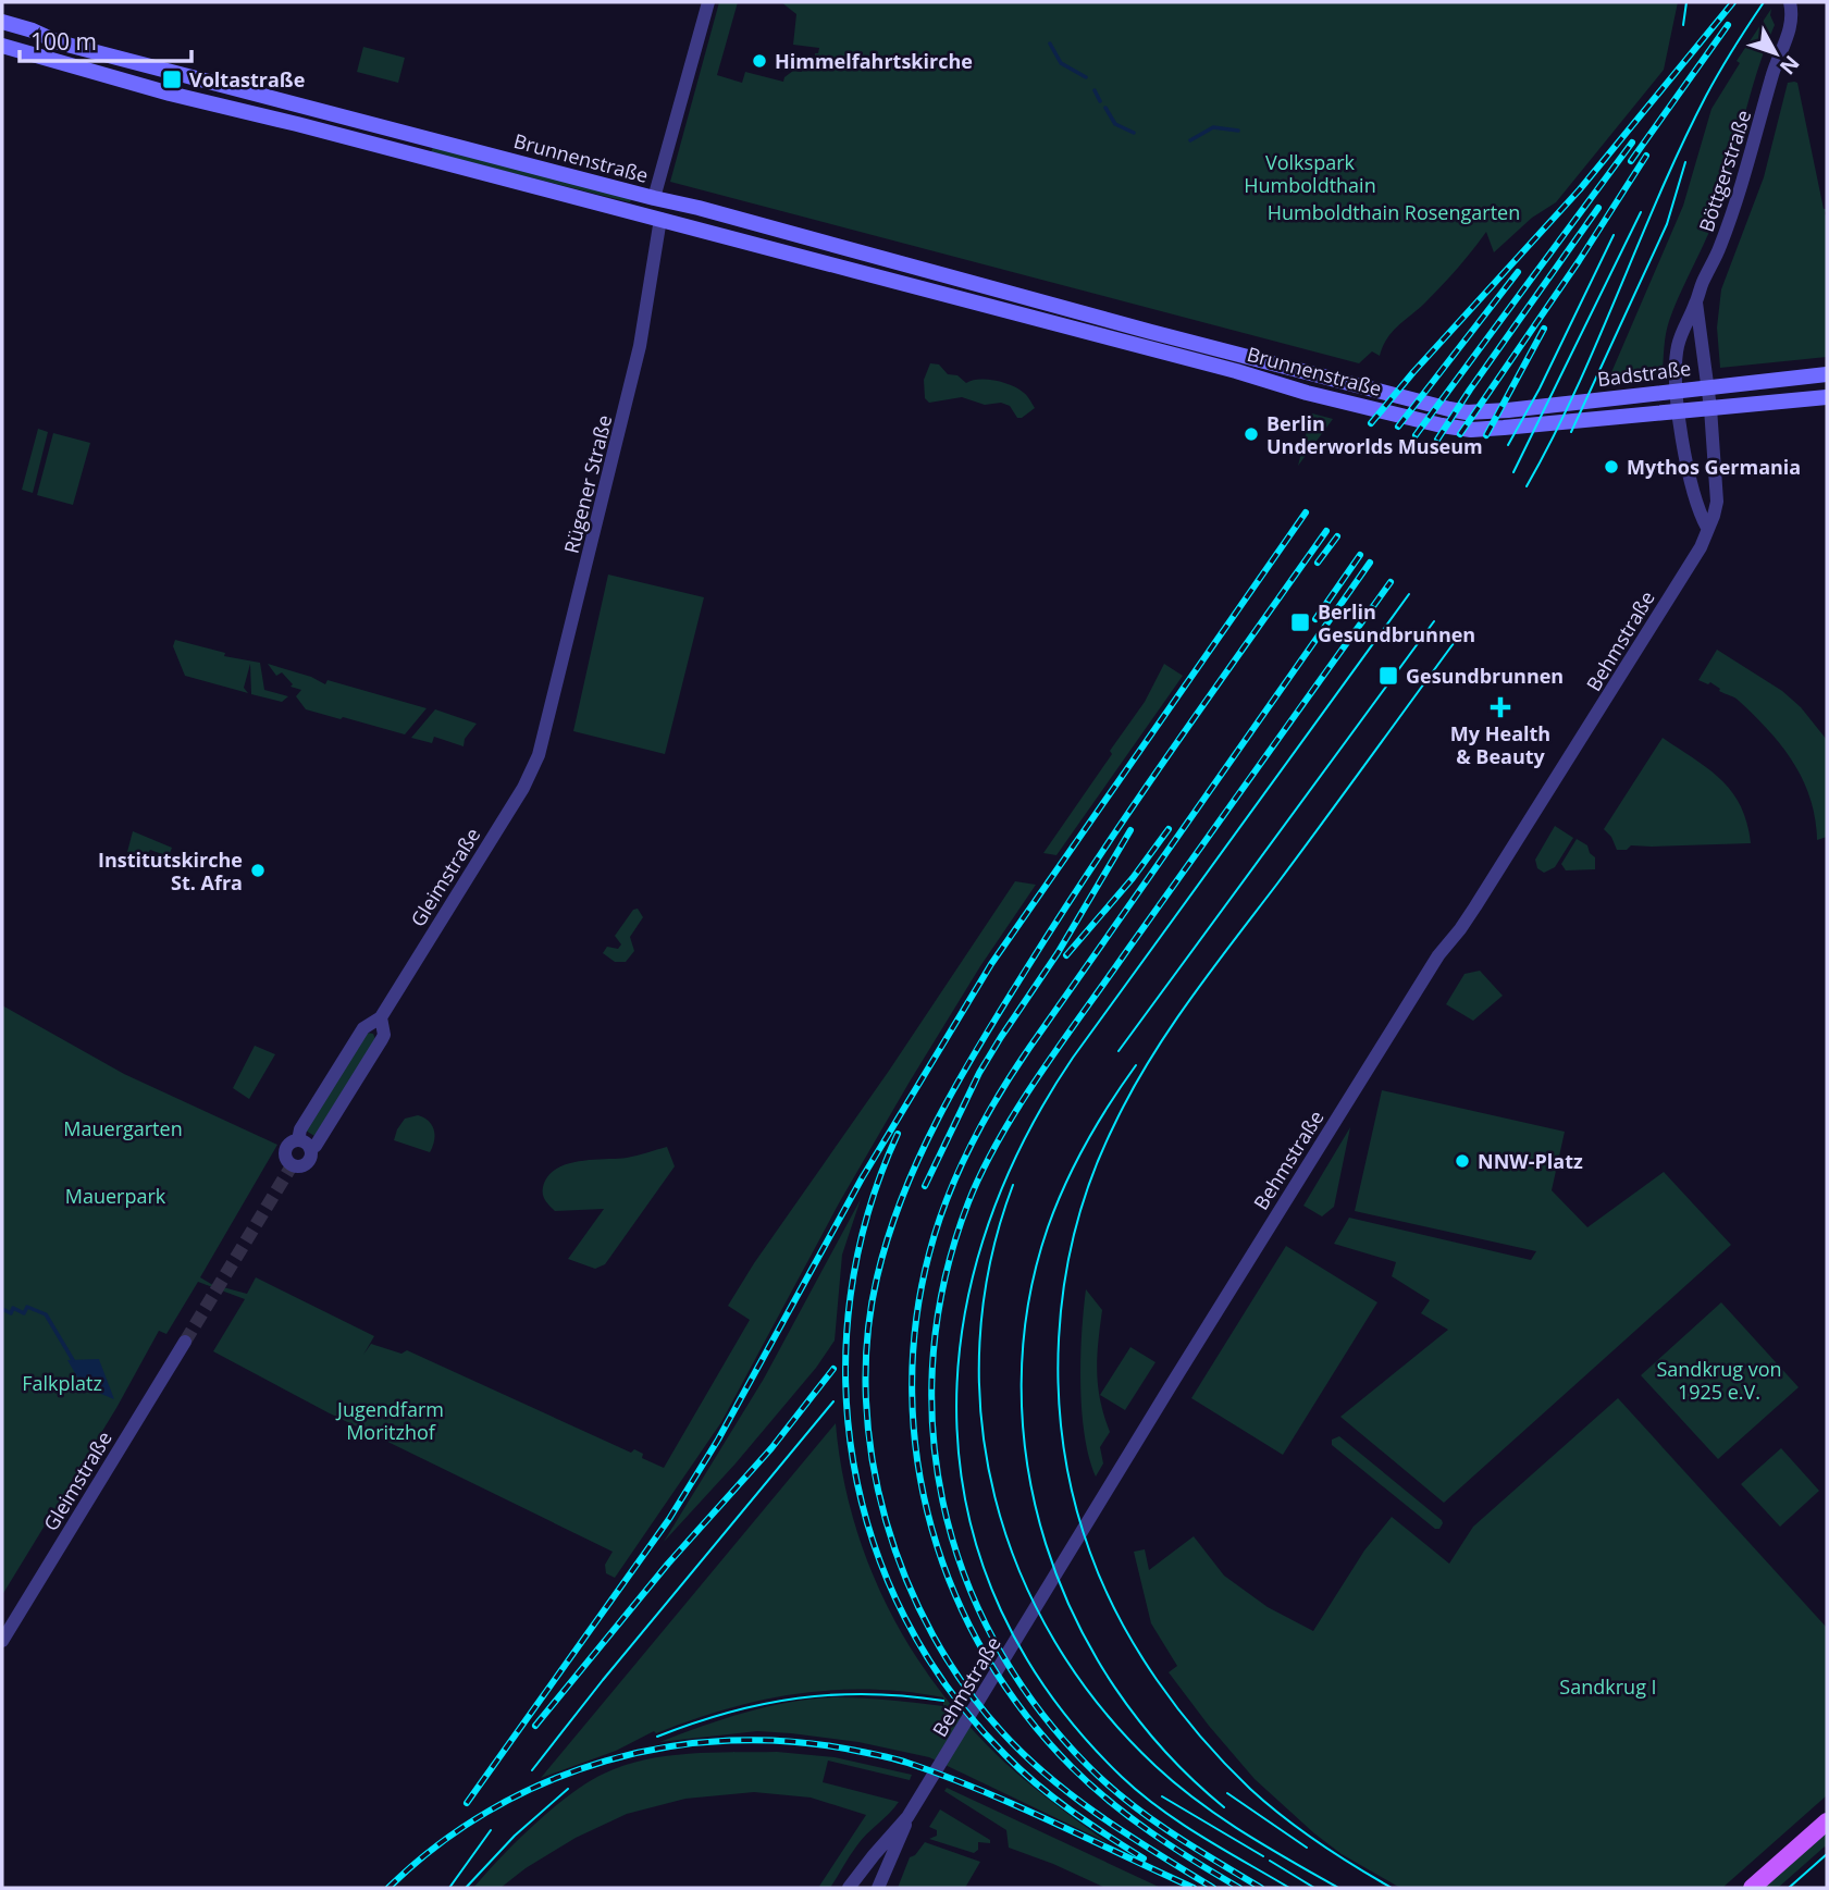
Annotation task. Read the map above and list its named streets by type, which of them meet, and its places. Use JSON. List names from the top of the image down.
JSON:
{
  "streets": {
    "main road": ["Brunnenstraße", "Badstraße"],
    "street": [
      "Böttgerstraße",
      "Rügener Straße",
      "Behmstraße",
      "Gleimstraße"
    ]
  },
  "crossings": [
    ["Brunnenstraße", "Badstraße"],
    ["Brunnenstraße", "Rügener Straße"],
    ["Böttgerstraße", "Badstraße"],
    ["Böttgerstraße", "Behmstraße"],
    ["Badstraße", "Behmstraße"],
    ["Rügener Straße", "Gleimstraße"]
  ],
  "parks": [
    "Volkspark Humboldthain",
    "Humboldthain Rosengarten",
    "Mauergarten",
    "Mauerpark",
    "Sandkrug von 1925 e.V.",
    "Falkplatz",
    "Jugendfarm Moritzhof",
    "Sandkrug I"
  ],
  "places": {
    "other": [
      "Himmelfahrtskirche",
      "Berlin Underworlds Museum",
      "Mythos Germania",
      "Institutskirche St. Afra",
      "NNW-Platz"
    ],
    "transit": ["Voltastraße", "Berlin Gesundbrunnen", "Gesundbrunnen"],
    "health": ["My Health & Beauty"]
  },
  "scale_bar": "100 m",
  "north": "bottom right"
}
